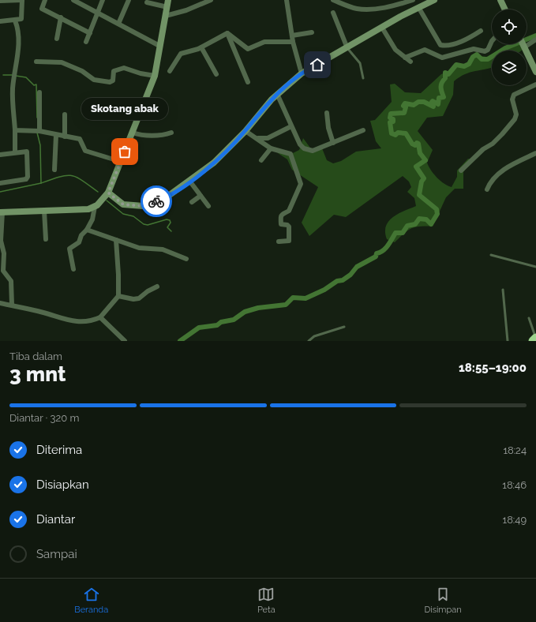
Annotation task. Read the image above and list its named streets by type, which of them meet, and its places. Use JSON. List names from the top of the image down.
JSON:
{
  "places": ["Skotang abak"],
  "page": {
    "bubble": "Skotang abak",
    "heading": ["3 mnt", "Tiba dalam", "18:55–19:00"],
    "bar": "Diantar · 320 m",
    "list": [
      ["Diterima", "18:24"],
      ["Disiapkan", "18:46"],
      ["Diantar", "18:49"],
      "Sampai"
    ],
    "tabs": ["Beranda", "Peta", "Disimpan"]
  }
}
